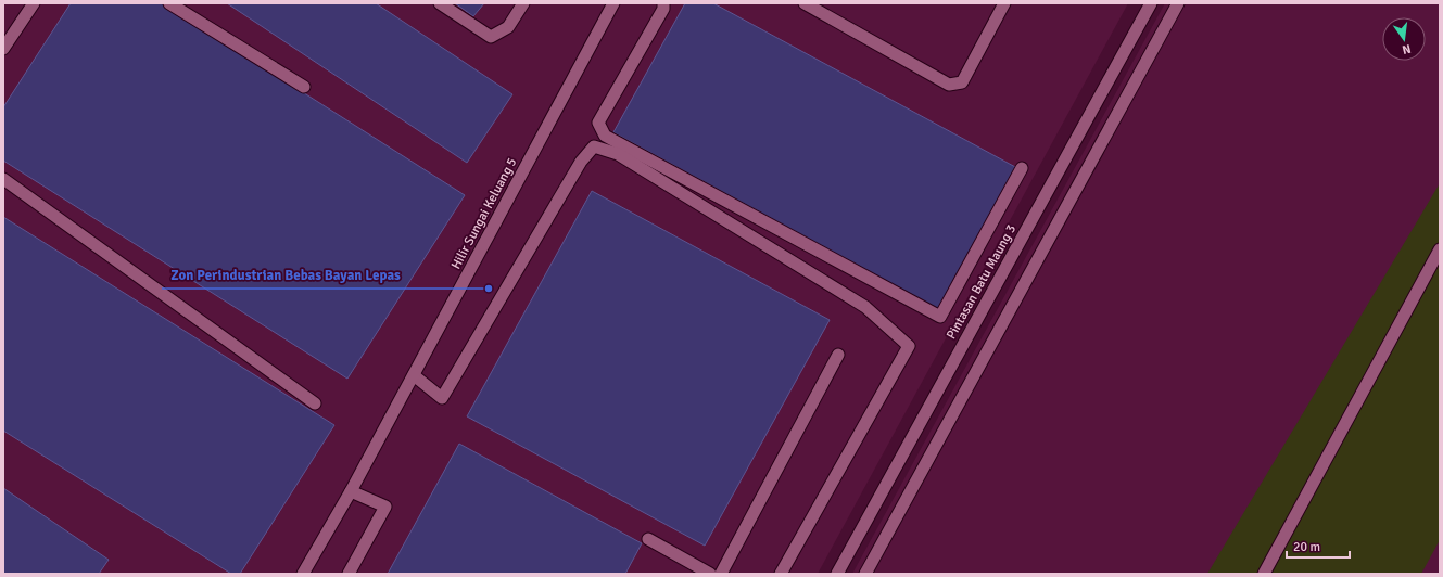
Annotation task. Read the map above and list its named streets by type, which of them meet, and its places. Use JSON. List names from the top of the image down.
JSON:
{
  "streets": {
    "street": ["Hilir Sungai Keluang 5", "Pintasan Batu Maung 3"]
  },
  "places": ["Zon Perindustrian Bebas Bayan Lepas"],
  "scale_bar": "20 m",
  "north": "bottom"
}
